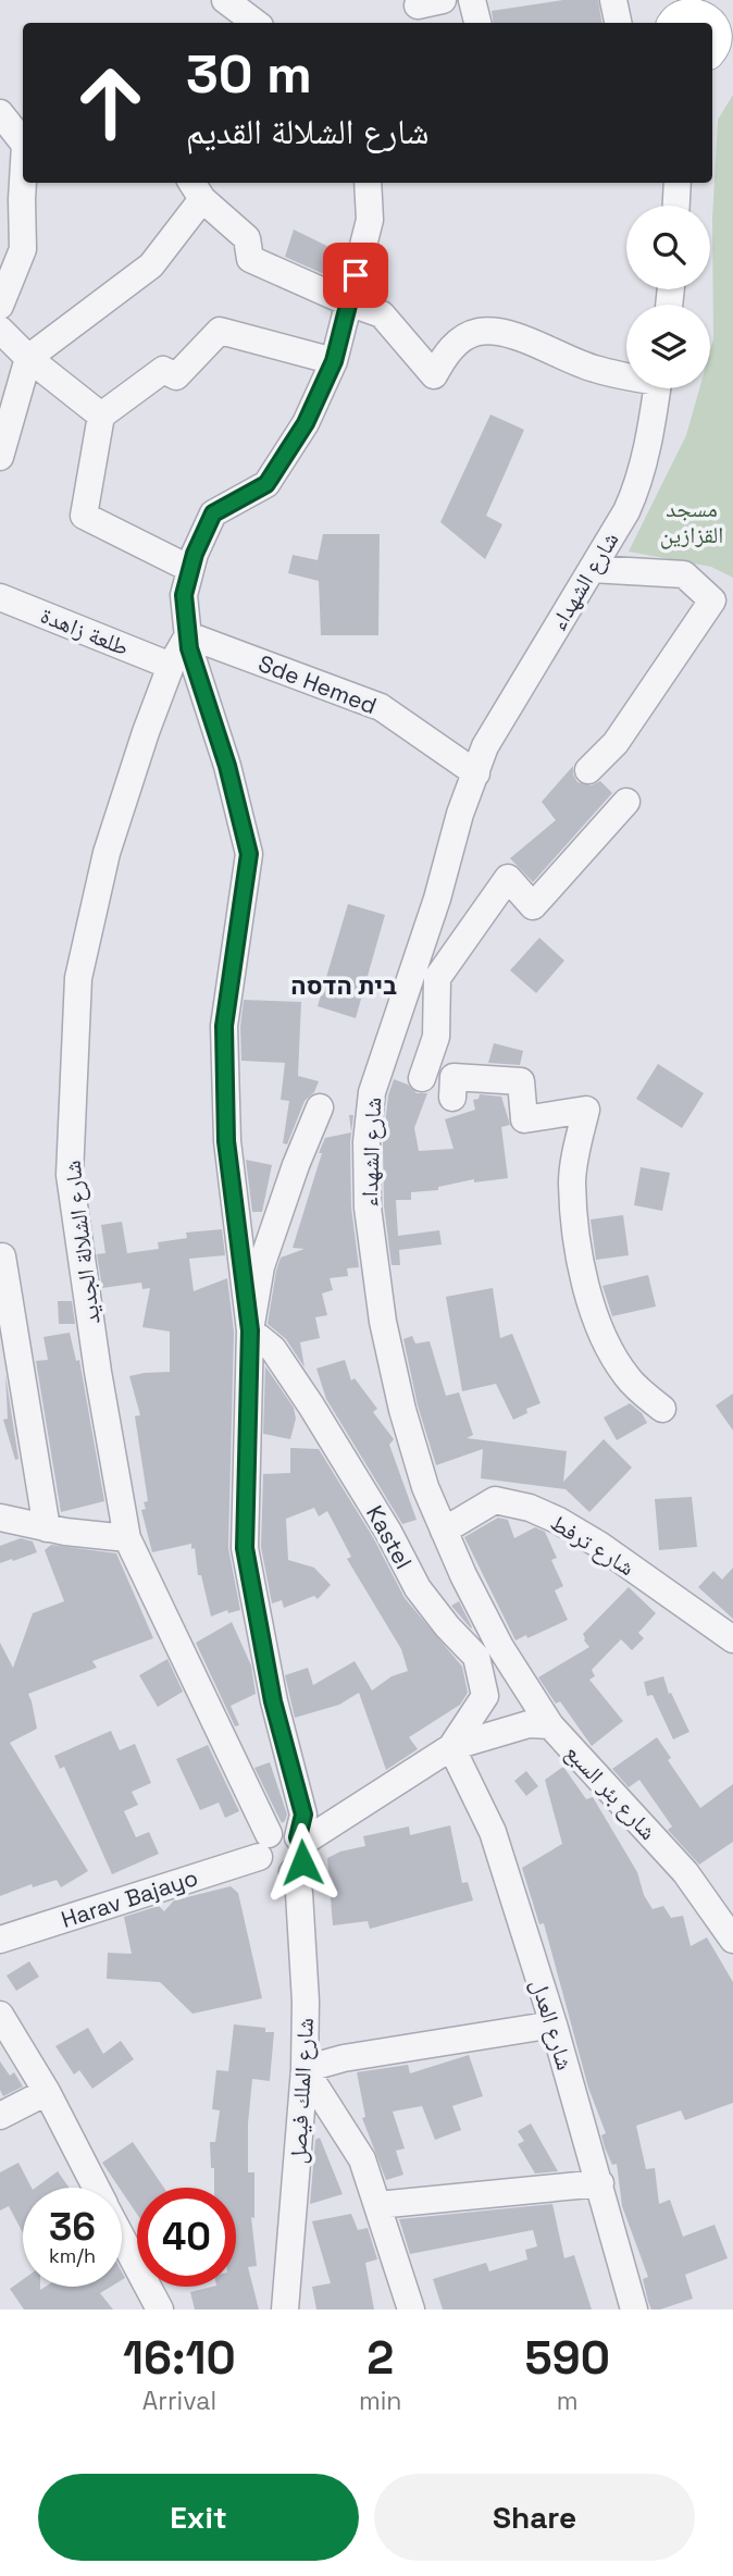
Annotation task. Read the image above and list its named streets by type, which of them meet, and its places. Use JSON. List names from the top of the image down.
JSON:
{
  "streets": {
    "street": [
      "شارع الشهداء",
      "طلعة زاهدة",
      "Sde Hemed",
      "شارع الشلالة الجديد",
      "Kastel",
      "شارع ترفط",
      "شارع بئر السبع",
      "Harav Bajayo",
      "شارع العدل",
      "شارع الملك فيصل"
    ]
  },
  "crossings": [
    ["شارع الشهداء", "Sde Hemed"],
    ["شارع الشهداء", "شارع ترفط"],
    ["شارع الشهداء", "شارع بئر السبع"],
    ["طلعة زاهدة", "شارع الشلالة الجديد"],
    ["Sde Hemed", "شارع الشلالة الجديد"],
    ["شارع الشلالة الجديد", "Harav Bajayo"],
    ["شارع الشلالة الجديد", "شارع الملك فيصل"],
    ["Kastel", "شارع بئر السبع"],
    ["Kastel", "شارع العدل"],
    ["شارع بئر السبع", "شارع العدل"],
    ["Harav Bajayo", "شارع الملك فيصل"]
  ],
  "districts": ["בית הדסה"],
  "parks": ["مسجد القزازين"],
  "page": {
    "turn": ["30 m", "شارع الشلالة القديم"],
    "speed": "36 km/h",
    "limit": "40",
    "eta": [
      "16:10",
      "Arrival",
      "2",
      "min",
      "590",
      "m"
    ],
    "buttons": ["Exit", "Share"]
  }
}
